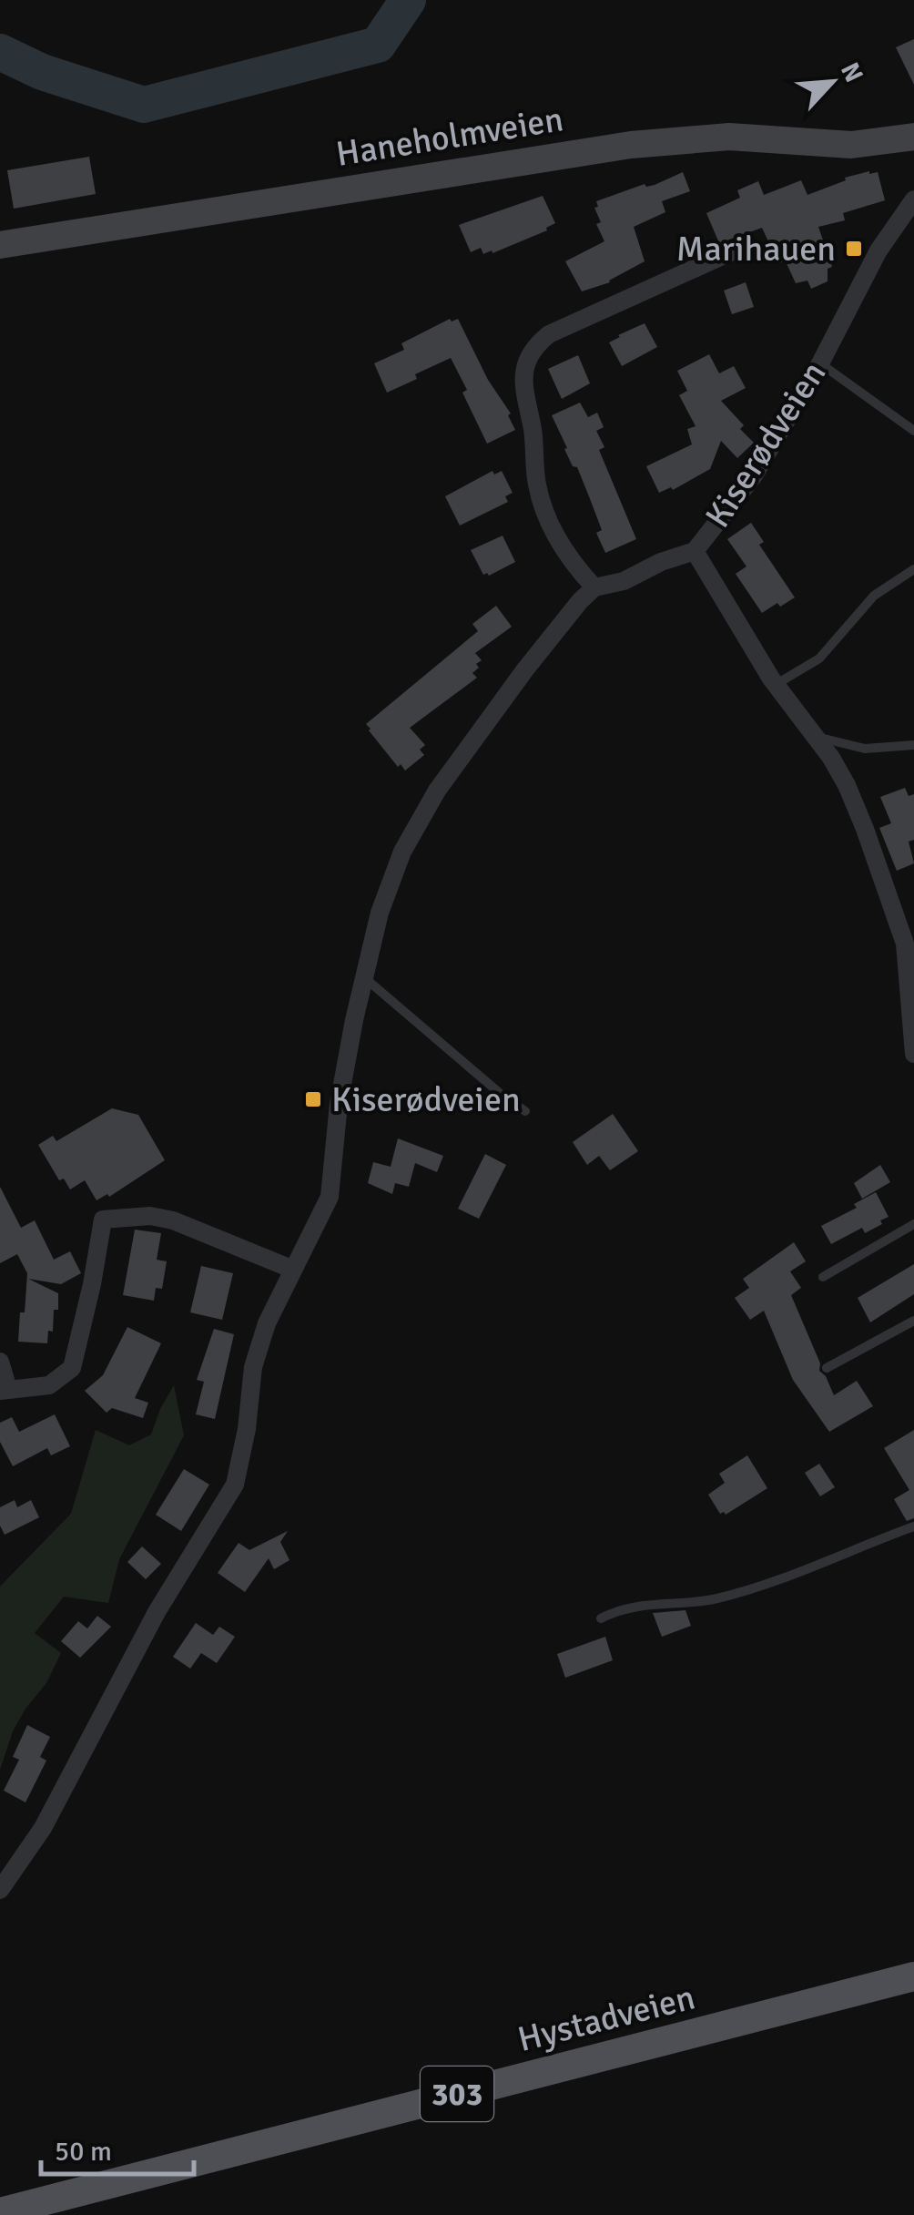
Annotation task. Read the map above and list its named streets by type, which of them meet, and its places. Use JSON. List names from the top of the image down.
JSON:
{
  "streets": {
    "main road": ["Haneholmveien", "Hystadveien", "303"],
    "street": ["Kiserødveien"]
  },
  "places": {
    "transit": ["Marihauen", "Kiserødveien"]
  },
  "scale_bar": "50 m",
  "north": "top right"
}
